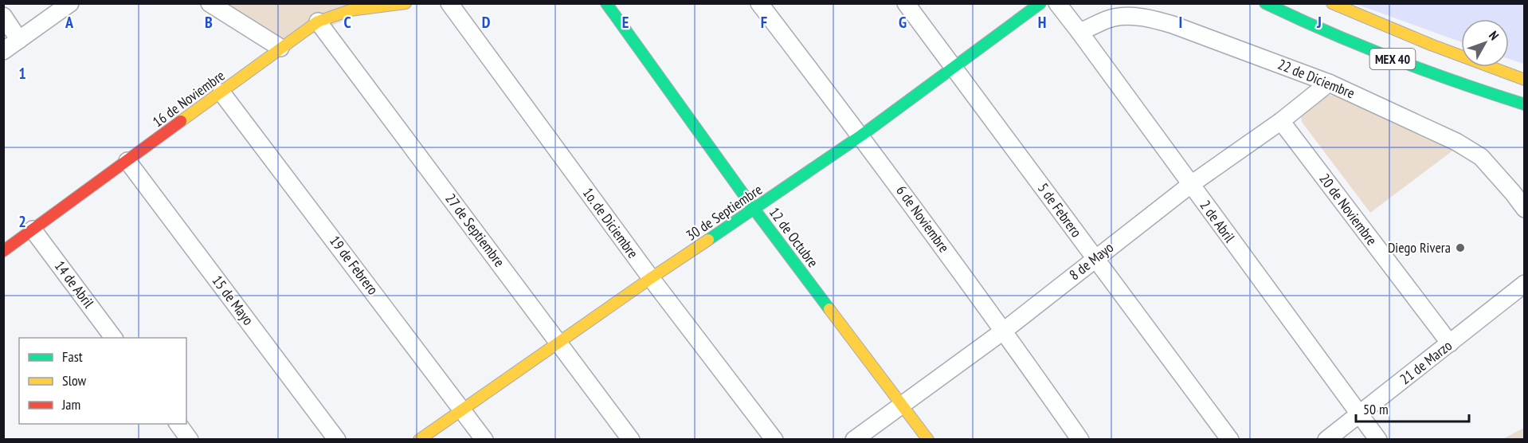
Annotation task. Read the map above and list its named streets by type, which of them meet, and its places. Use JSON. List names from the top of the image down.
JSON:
{
  "streets": {
    "main road": [
      "MEX 40",
      "16 de Noviembre",
      "30 de Septiembre",
      "12 de Octubre"
    ],
    "street": [
      "22 de Diciembre",
      "20 de Noviembre",
      "5 de Febrero",
      "6 de Noviembre",
      "2 de Abril",
      "1o. de Diciembre",
      "27 de Septiembre",
      "8 de Mayo",
      "19 de Febrero",
      "14 de Abril",
      "15 de Mayo",
      "21 de Marzo"
    ]
  },
  "crossings": [
    ["22 de Diciembre", "2 de Abril"],
    ["22 de Diciembre", "8 de Mayo"],
    ["16 de Noviembre", "27 de Septiembre"],
    ["16 de Noviembre", "19 de Febrero"],
    ["16 de Noviembre", "14 de Abril"],
    ["16 de Noviembre", "15 de Mayo"],
    ["20 de Noviembre", "8 de Mayo"],
    ["20 de Noviembre", "21 de Marzo"],
    ["5 de Febrero", "30 de Septiembre"],
    ["5 de Febrero", "8 de Mayo"],
    ["30 de Septiembre", "6 de Noviembre"],
    ["30 de Septiembre", "1o. de Diciembre"],
    ["30 de Septiembre", "27 de Septiembre"],
    ["30 de Septiembre", "12 de Octubre"],
    ["30 de Septiembre", "19 de Febrero"],
    ["6 de Noviembre", "8 de Mayo"],
    ["2 de Abril", "8 de Mayo"],
    ["2 de Abril", "21 de Marzo"],
    ["12 de Octubre", "8 de Mayo"]
  ],
  "places": ["Diego Rivera"],
  "legend": ["Fast", "Slow", "Jam"],
  "scale_bar": "50 m",
  "north": "top right",
  "grid": {
    "columns": [
      "A",
      "B",
      "C",
      "D",
      "E",
      "F",
      "G",
      "H",
      "I",
      "J"
    ],
    "rows": ["1", "2"]
  }
}
